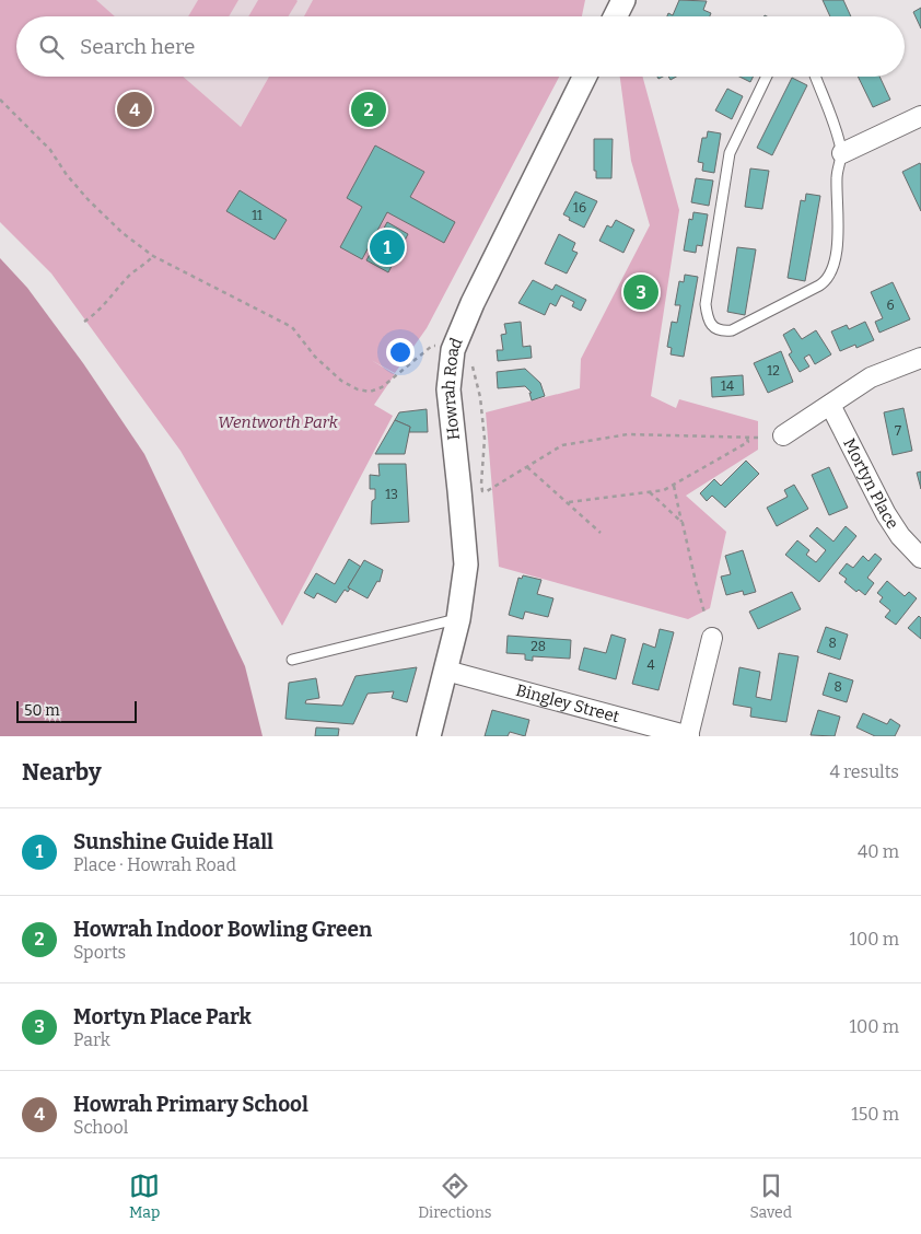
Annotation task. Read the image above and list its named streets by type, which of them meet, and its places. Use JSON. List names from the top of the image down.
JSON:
{
  "streets": {
    "street": ["Howrah Road", "Mortyn Place", "Bingley Street"]
  },
  "crossings": [
    ["Howrah Road", "Bingley Street"]
  ],
  "parks": ["Wentworth Park"],
  "house_numbers": [
    "16",
    "11",
    "6",
    "12",
    "14",
    "7",
    "13",
    "8",
    "28",
    "4",
    "8"
  ],
  "scale_bar": "50 m",
  "page": {
    "search": "Search here",
    "pins": [
      "2",
      "4",
      "1",
      "3"
    ],
    "scale": "50 m",
    "heading": ["Nearby", "4 results"],
    "list": [
      {
        "mark": "1",
        "name": "Sunshine Guide Hall",
        "note": "Place · Howrah Road",
        "value": "40 m"
      },
      {
        "mark": "2",
        "name": "Howrah Indoor Bowling Green",
        "note": "Sports",
        "value": "100 m"
      },
      {
        "mark": "3",
        "name": "Mortyn Place Park",
        "note": "Park",
        "value": "100 m"
      },
      {
        "mark": "4",
        "name": "Howrah Primary School",
        "note": "School",
        "value": "150 m"
      }
    ],
    "nav": ["Map", "Directions", "Saved"]
  }
}
